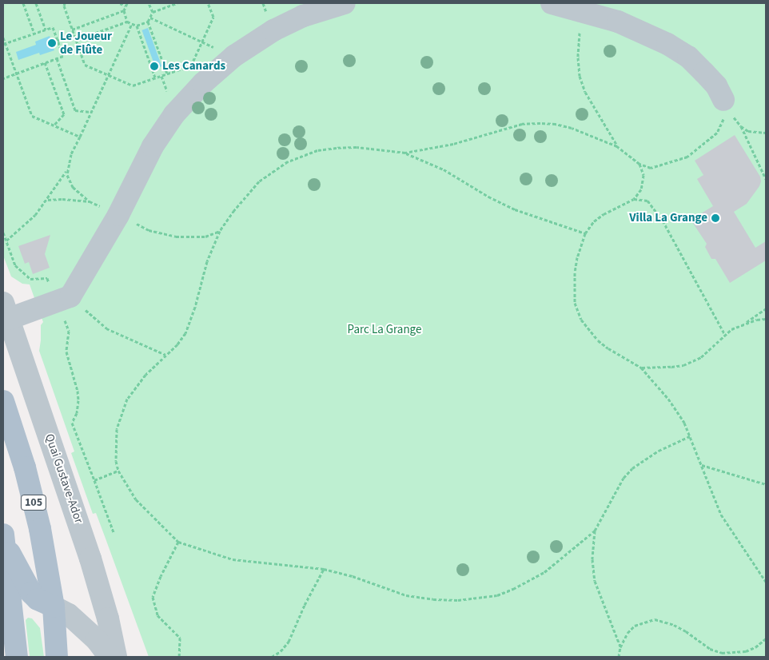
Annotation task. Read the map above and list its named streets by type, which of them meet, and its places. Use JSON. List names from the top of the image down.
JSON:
{
  "streets": {
    "main road": ["105"],
    "street": ["Quai Gustave-Ador"]
  },
  "parks": ["Parc La Grange"],
  "places": ["Le Joueur de Flûte", "Les Canards", "Villa La Grange"]
}
